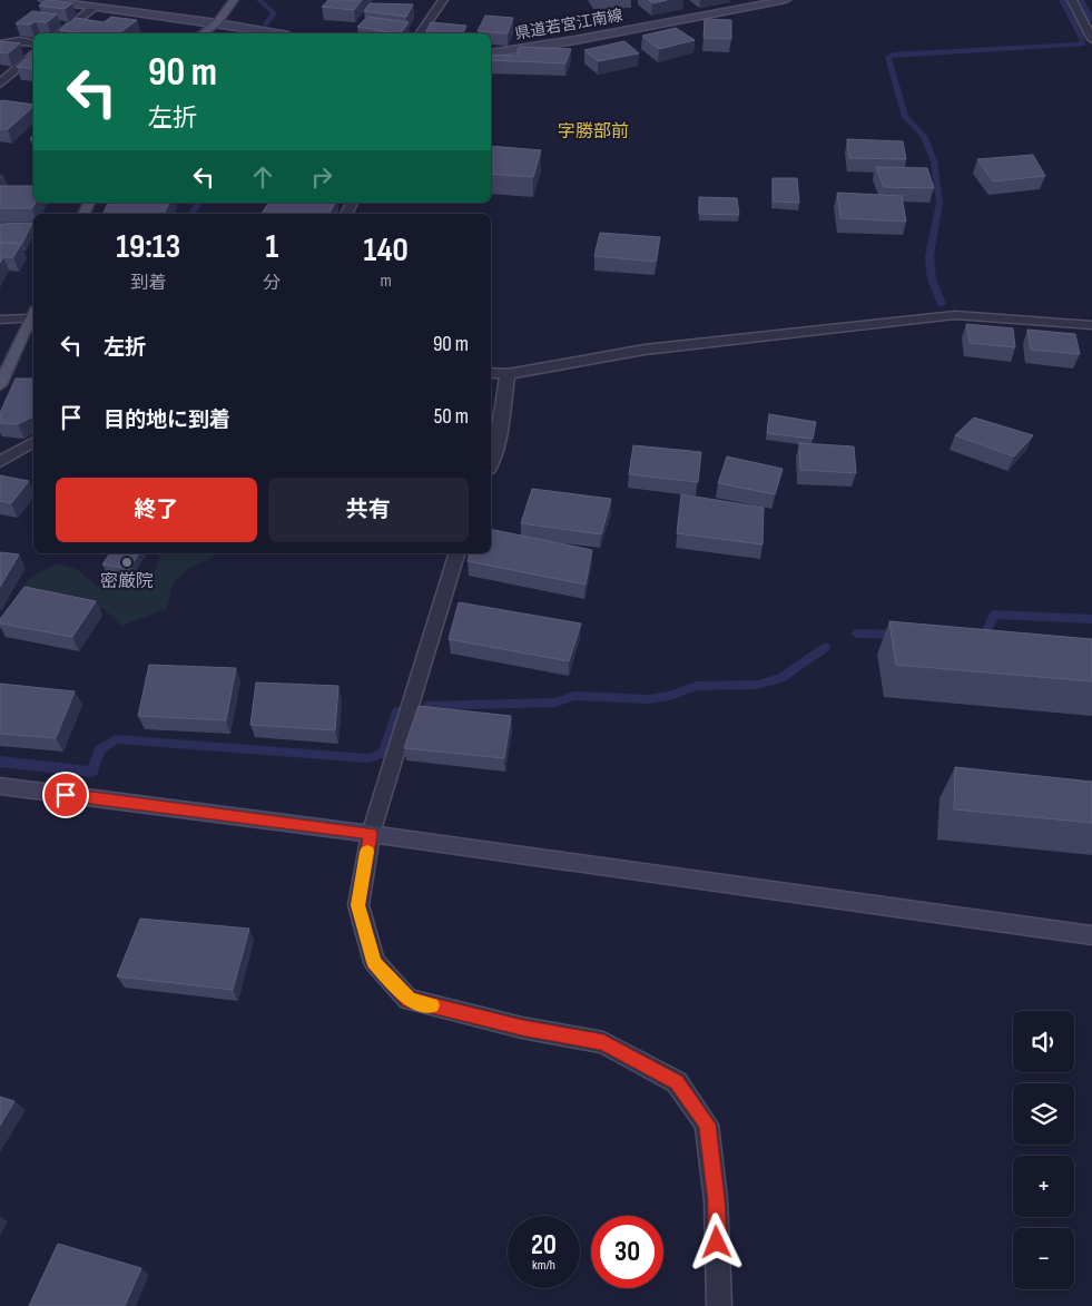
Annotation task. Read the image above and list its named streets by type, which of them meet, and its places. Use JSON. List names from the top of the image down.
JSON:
{
  "streets": {
    "main road": ["県道若宮江南線"]
  },
  "districts": ["字勝部前"],
  "places": ["密厳院"],
  "page": {
    "turn": ["90 m", "左折"],
    "eta": [
      "19:13",
      "到着",
      "1",
      "分",
      "140",
      "m"
    ],
    "list": [
      {
        "name": "左折",
        "value": "90 m"
      },
      {
        "name": "目的地に到着",
        "value": "50 m"
      }
    ],
    "buttons": ["終了", "共有"],
    "map_buttons": ["+", "−"],
    "speed": "20 km/h",
    "limit": "30"
  }
}
